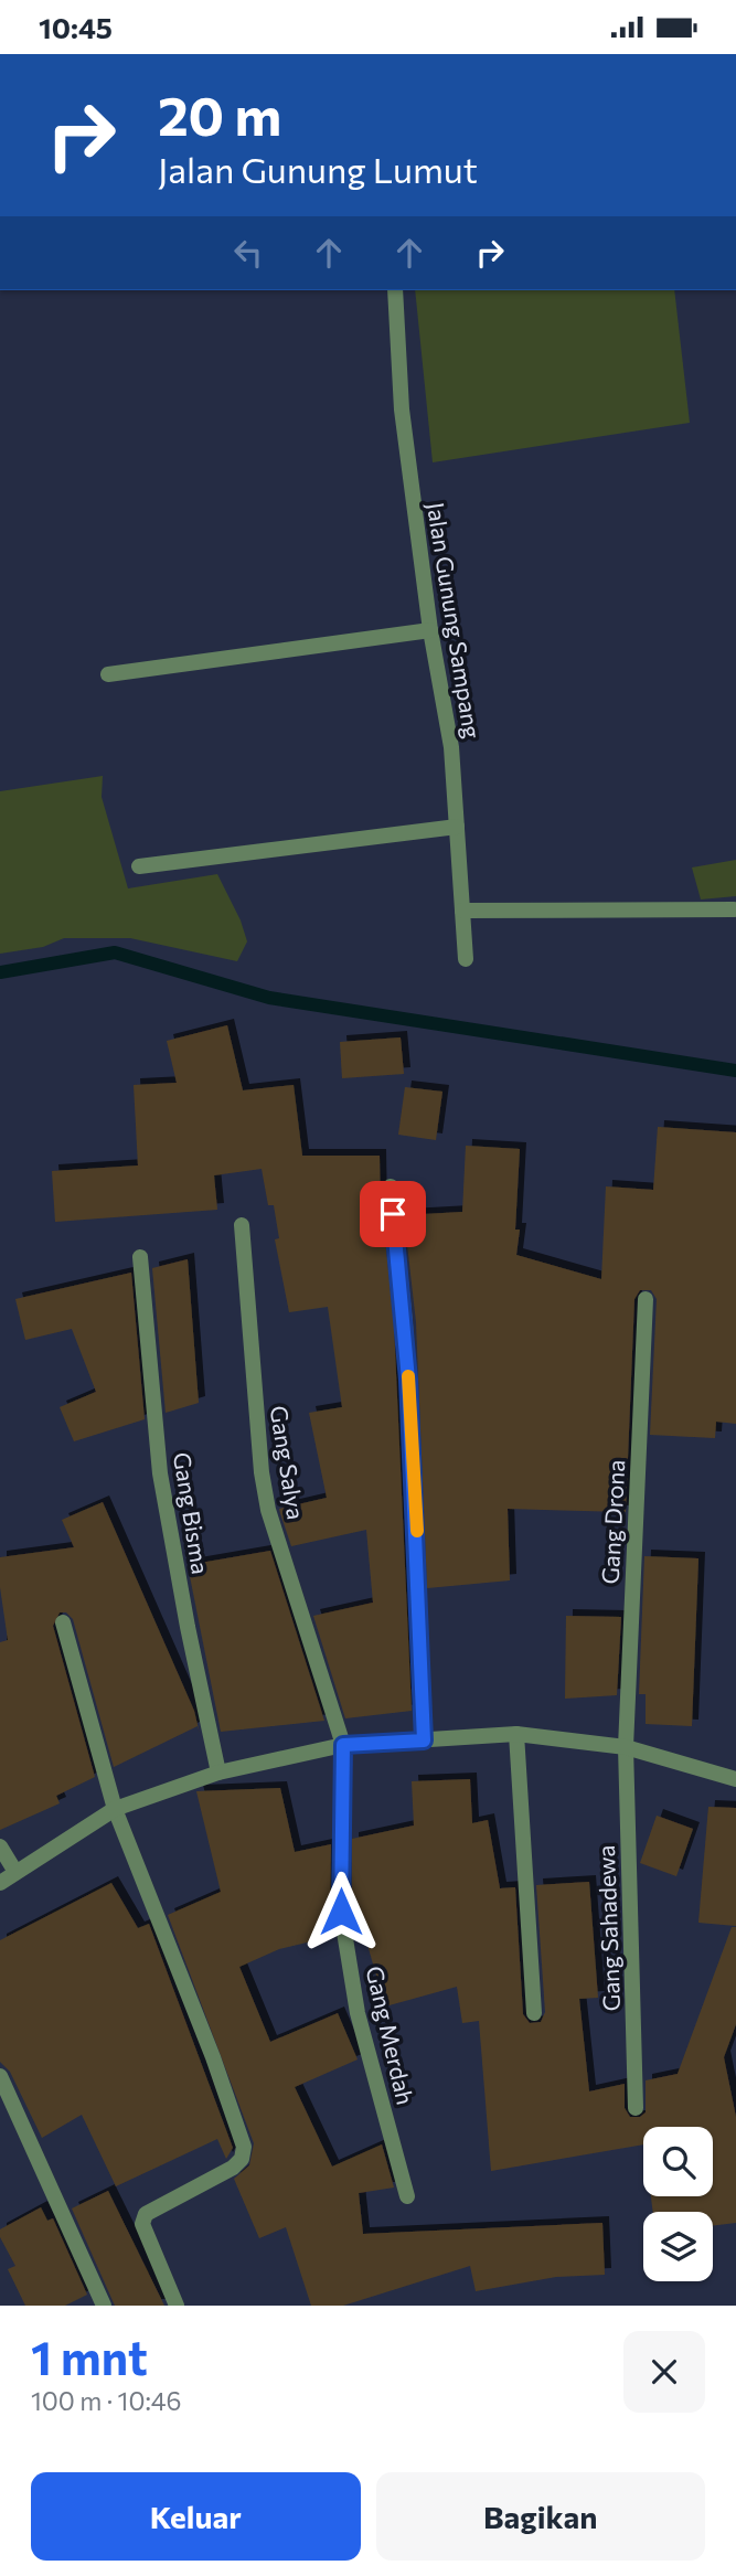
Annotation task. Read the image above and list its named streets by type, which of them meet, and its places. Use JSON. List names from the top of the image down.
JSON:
{
  "streets": {
    "street": [
      "Jalan Gunung Sampang",
      "Gang Salya",
      "Gang Bisma",
      "Gang Drona",
      "Gang Sahadewa",
      "Gang Merdah"
    ]
  },
  "crossings": [
    ["Gang Salya", "Gang Merdah"],
    ["Gang Drona", "Gang Sahadewa"]
  ],
  "page": {
    "status": "10:45",
    "turn": ["20 m", "Jalan Gunung Lumut"],
    "heading": ["1 mnt", "100 m · 10:46"],
    "buttons": ["Keluar", "Bagikan"]
  }
}
